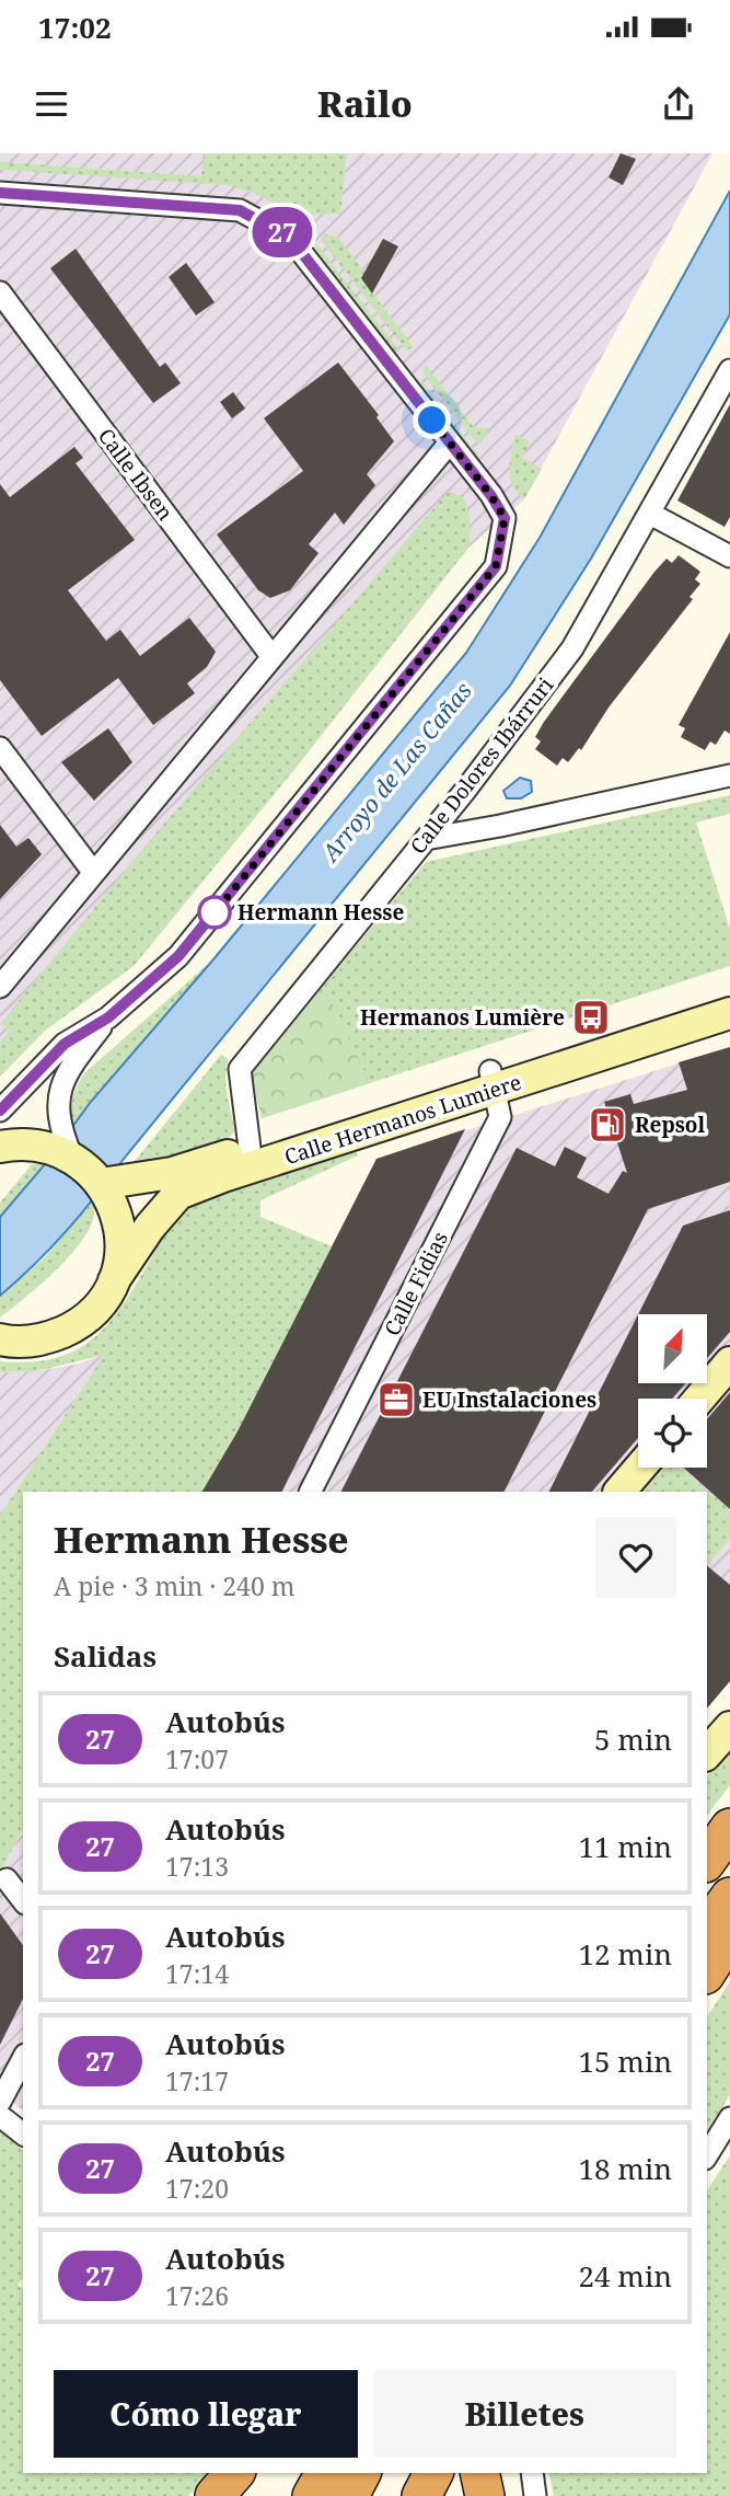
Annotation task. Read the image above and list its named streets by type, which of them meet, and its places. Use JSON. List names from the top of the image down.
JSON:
{
  "streets": {
    "main road": ["Calle Hermanos Lumiere"],
    "street": ["Calle Ibsen", "Calle Dolores Ibárruri", "Calle Fidias"]
  },
  "crossings": [
    ["Calle Dolores Ibárruri", "Calle Hermanos Lumiere"],
    ["Calle Hermanos Lumiere", "Calle Fidias"]
  ],
  "water": ["Arroyo de Las Cañas"],
  "places": {
    "other": ["Hermann Hesse"],
    "bus stop": ["Hermanos Lumière"],
    "fuel station": ["Repsol"],
    "office": ["EU Instalaciones"]
  },
  "lines": ["bus line 27"],
  "north": "top right",
  "page": {
    "status": "17:02",
    "header": "Railo",
    "on_map": "27",
    "heading": [
      ["Hermann Hesse", "A pie · 3 min · 240 m"],
      "Salidas"
    ],
    "list": [
      {
        "mark": "27",
        "name": "Autobús",
        "note": "17:07",
        "value": "5 min"
      },
      {
        "mark": "27",
        "name": "Autobús",
        "note": "17:13",
        "value": "11 min"
      },
      {
        "mark": "27",
        "name": "Autobús",
        "note": "17:14",
        "value": "12 min"
      },
      {
        "mark": "27",
        "name": "Autobús",
        "note": "17:17",
        "value": "15 min"
      },
      {
        "mark": "27",
        "name": "Autobús",
        "note": "17:20",
        "value": "18 min"
      },
      {
        "mark": "27",
        "name": "Autobús",
        "note": "17:26",
        "value": "24 min"
      }
    ],
    "buttons": ["Cómo llegar", "Billetes"]
  }
}
